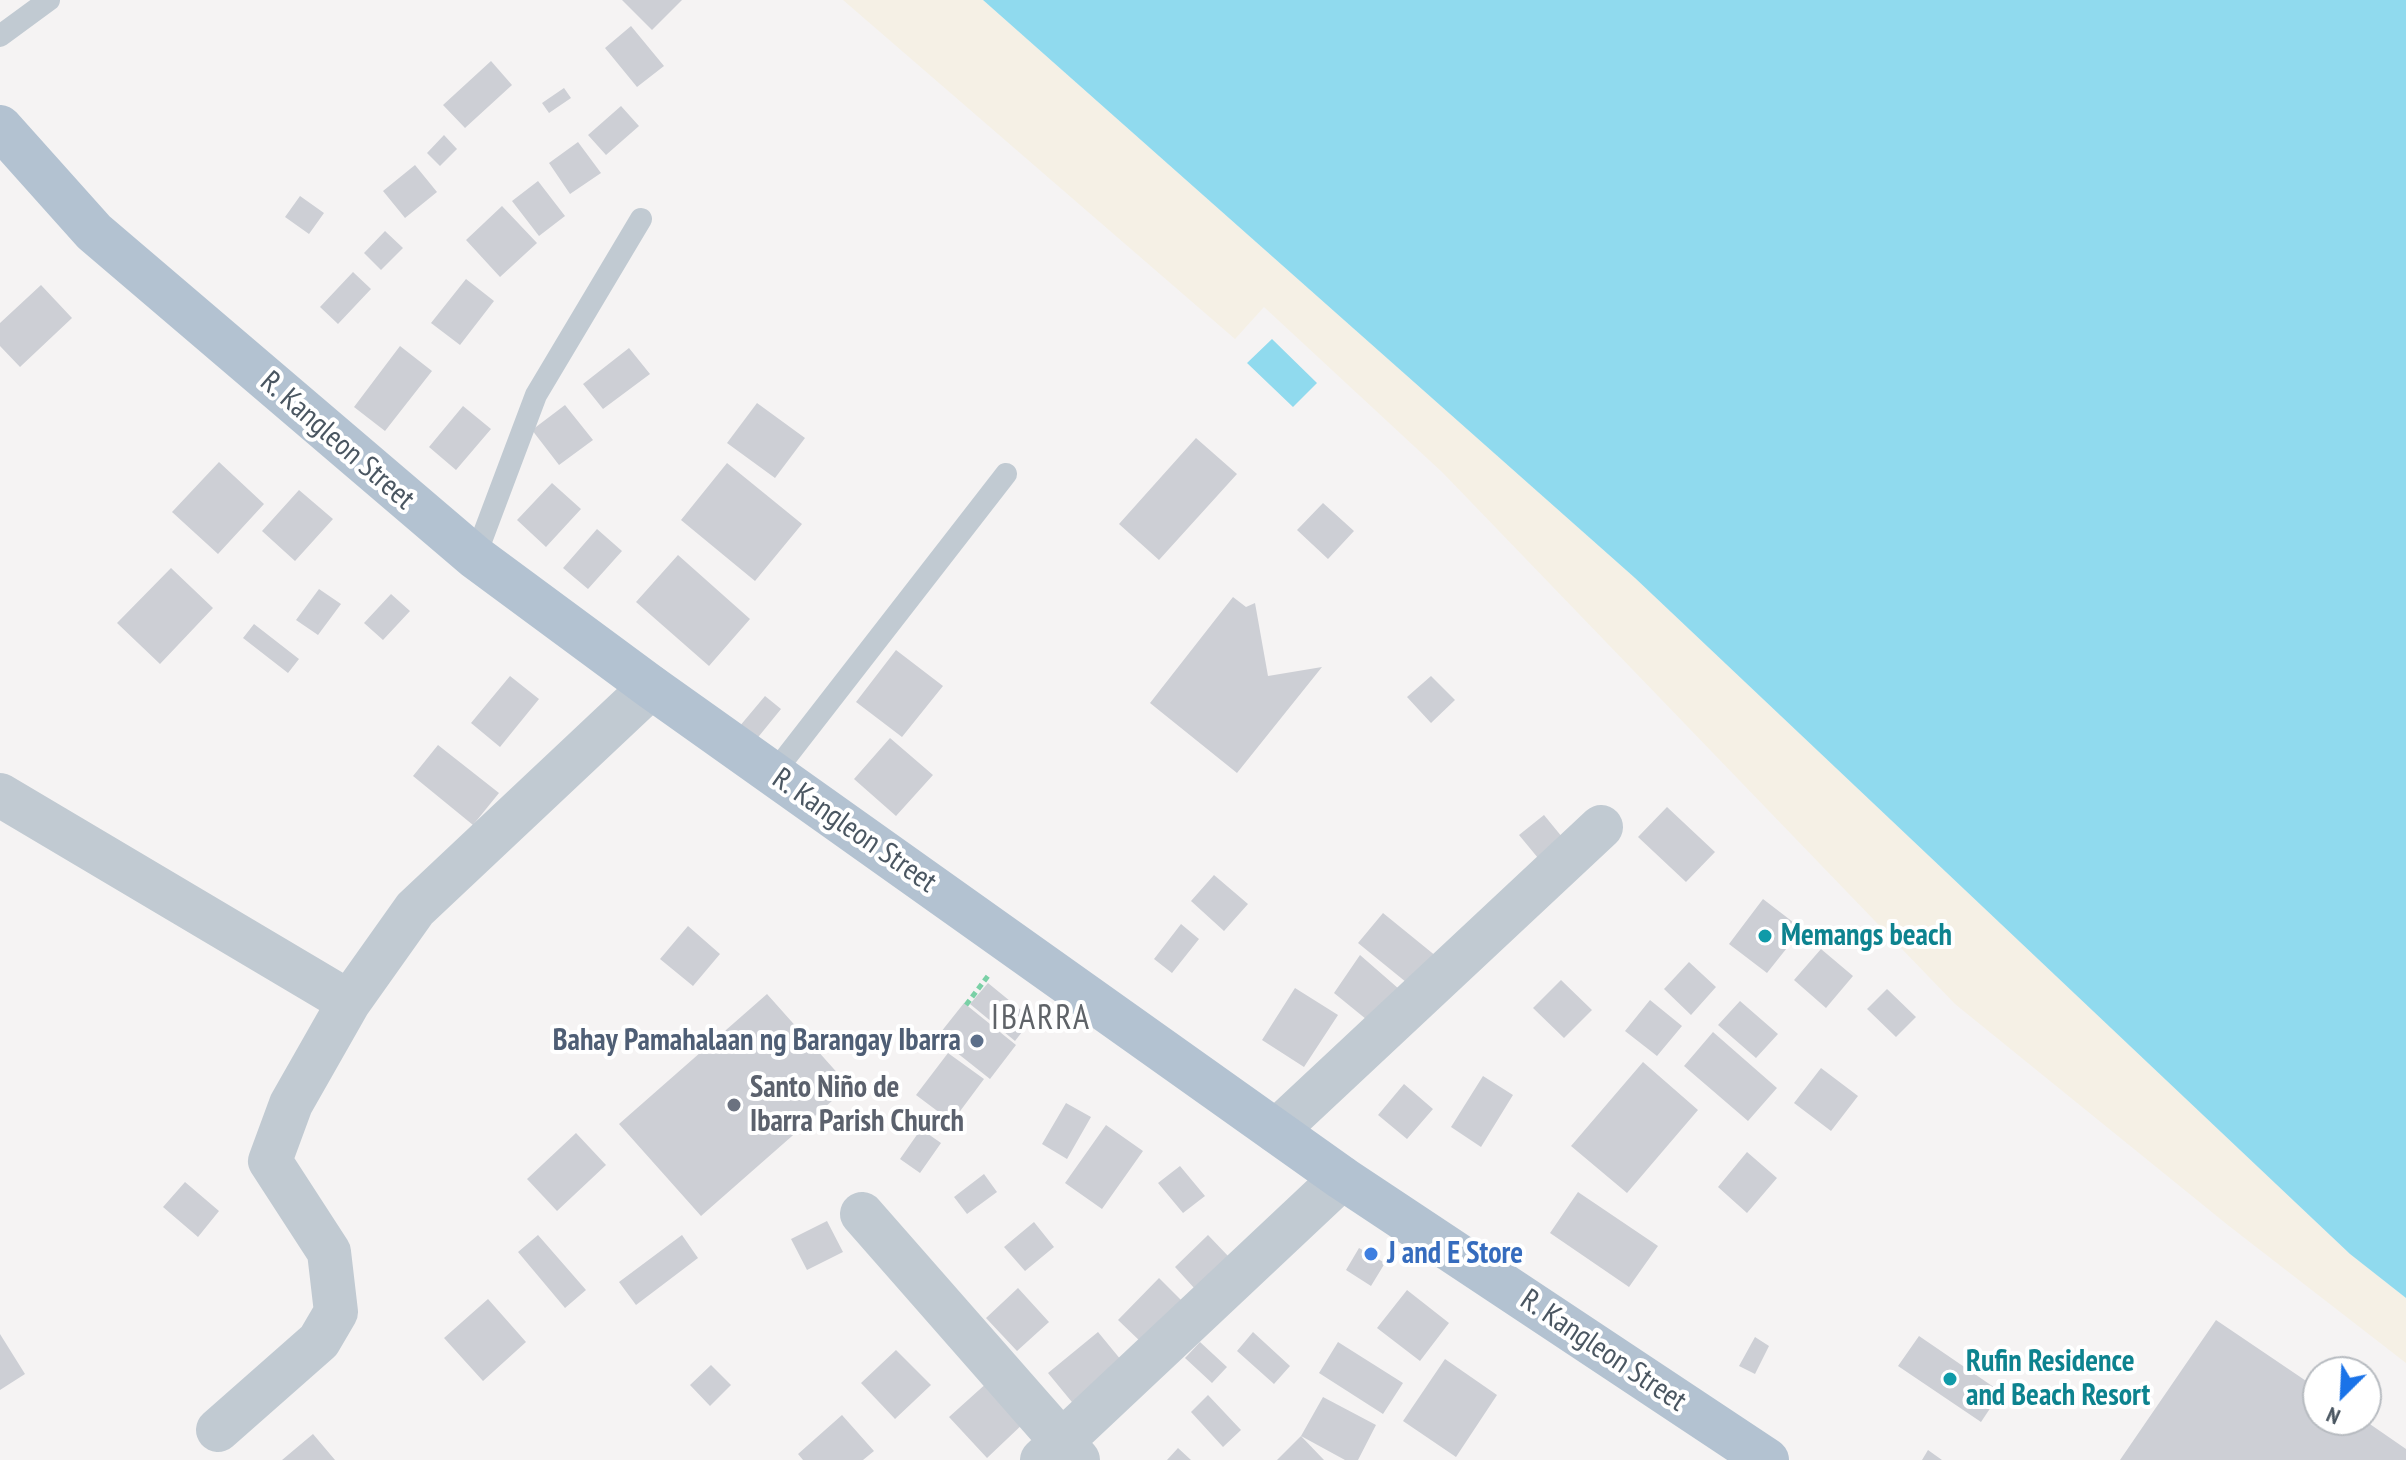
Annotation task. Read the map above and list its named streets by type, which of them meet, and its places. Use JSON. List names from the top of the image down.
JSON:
{
  "streets": {
    "main road": ["R. Kangleon Street"]
  },
  "districts": ["IBARRA"],
  "places": [
    "Memangs beach",
    "Bahay Pamahalaan ng Barangay Ibarra",
    "Santo Niño de Ibarra Parish Church",
    "J and E Store",
    "Rufin Residence and Beach Resort"
  ],
  "north": "bottom left"
}
